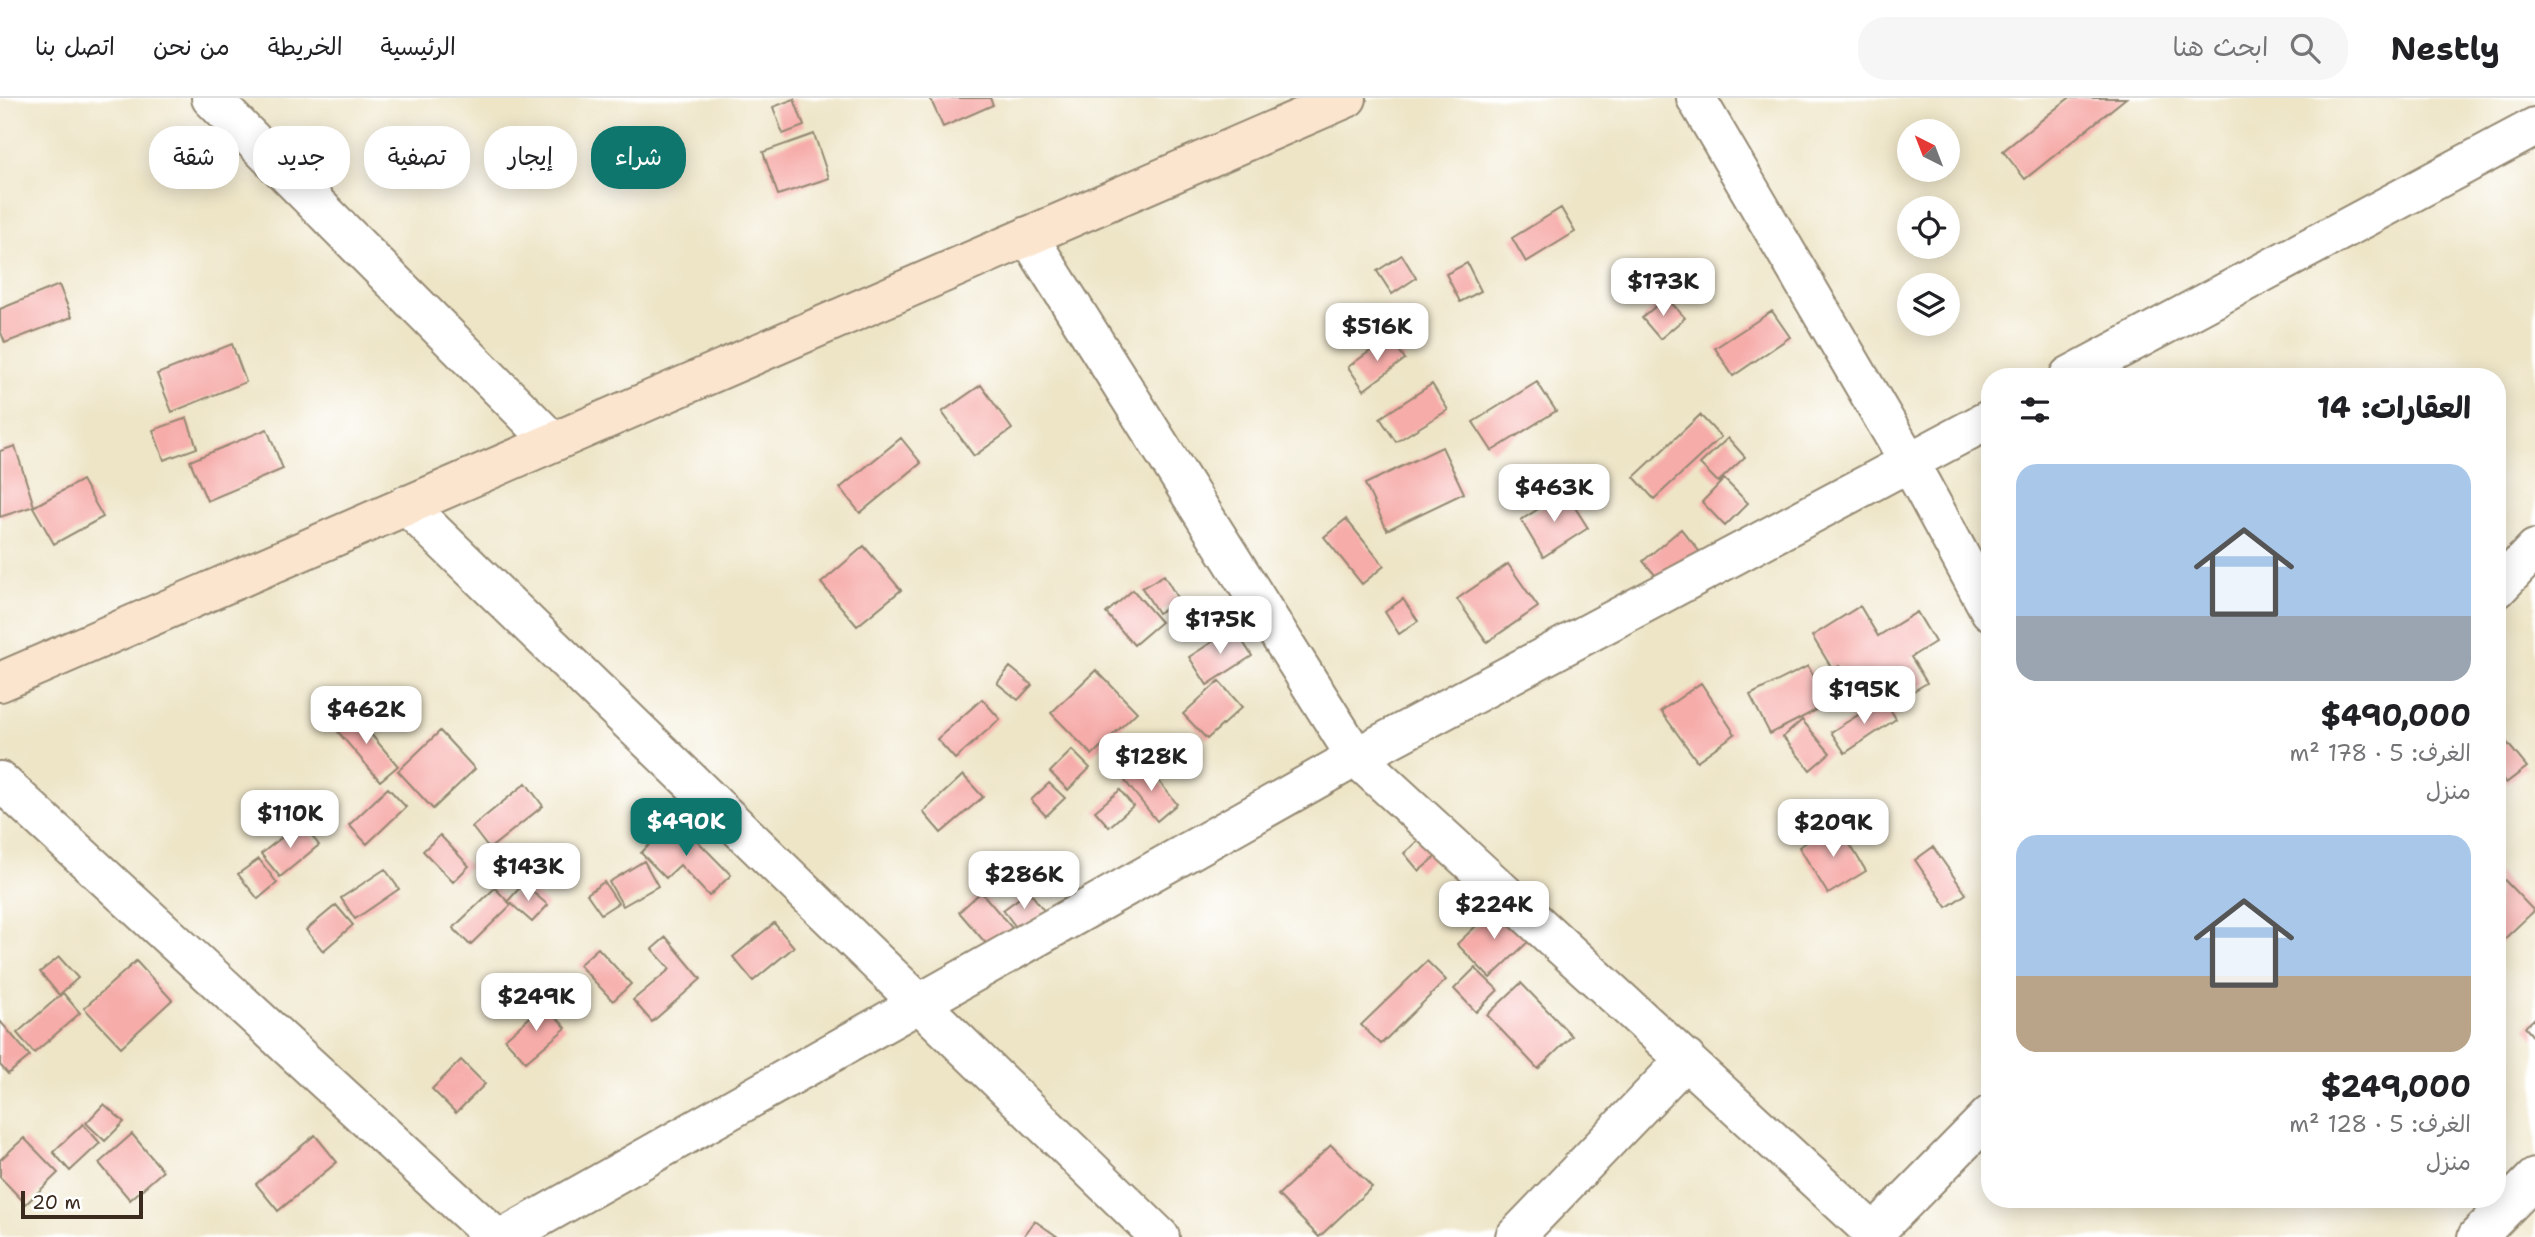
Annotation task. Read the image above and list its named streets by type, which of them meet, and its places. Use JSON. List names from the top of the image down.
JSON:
{
  "scale_bar": "20 m",
  "north": "top left",
  "page": {
    "header": "Nestly",
    "search": "ابحث هنا",
    "nav": [
      "الرئيسية",
      "الخريطة",
      "من نحن",
      "اتصل بنا"
    ],
    "chip": [
      "شراء",
      "إيجار",
      "تصفية",
      "جديد",
      "شقة"
    ],
    "price": [
      "$173K",
      "$516K",
      "$463K",
      "$175K",
      "$195K",
      "$462K",
      "$128K",
      "$110K",
      "$490K",
      "$209K",
      "$143K",
      "$286K",
      "$224K",
      "$249K"
    ],
    "heading": "العقارات: 14",
    "list": [
      {
        "name": "$490,000",
        "note": "الغرف: 5 · 178 m² · منزل"
      },
      {
        "name": "$249,000",
        "note": "الغرف: 5 · 128 m² · منزل"
      }
    ],
    "scale": "20 m"
  }
}
